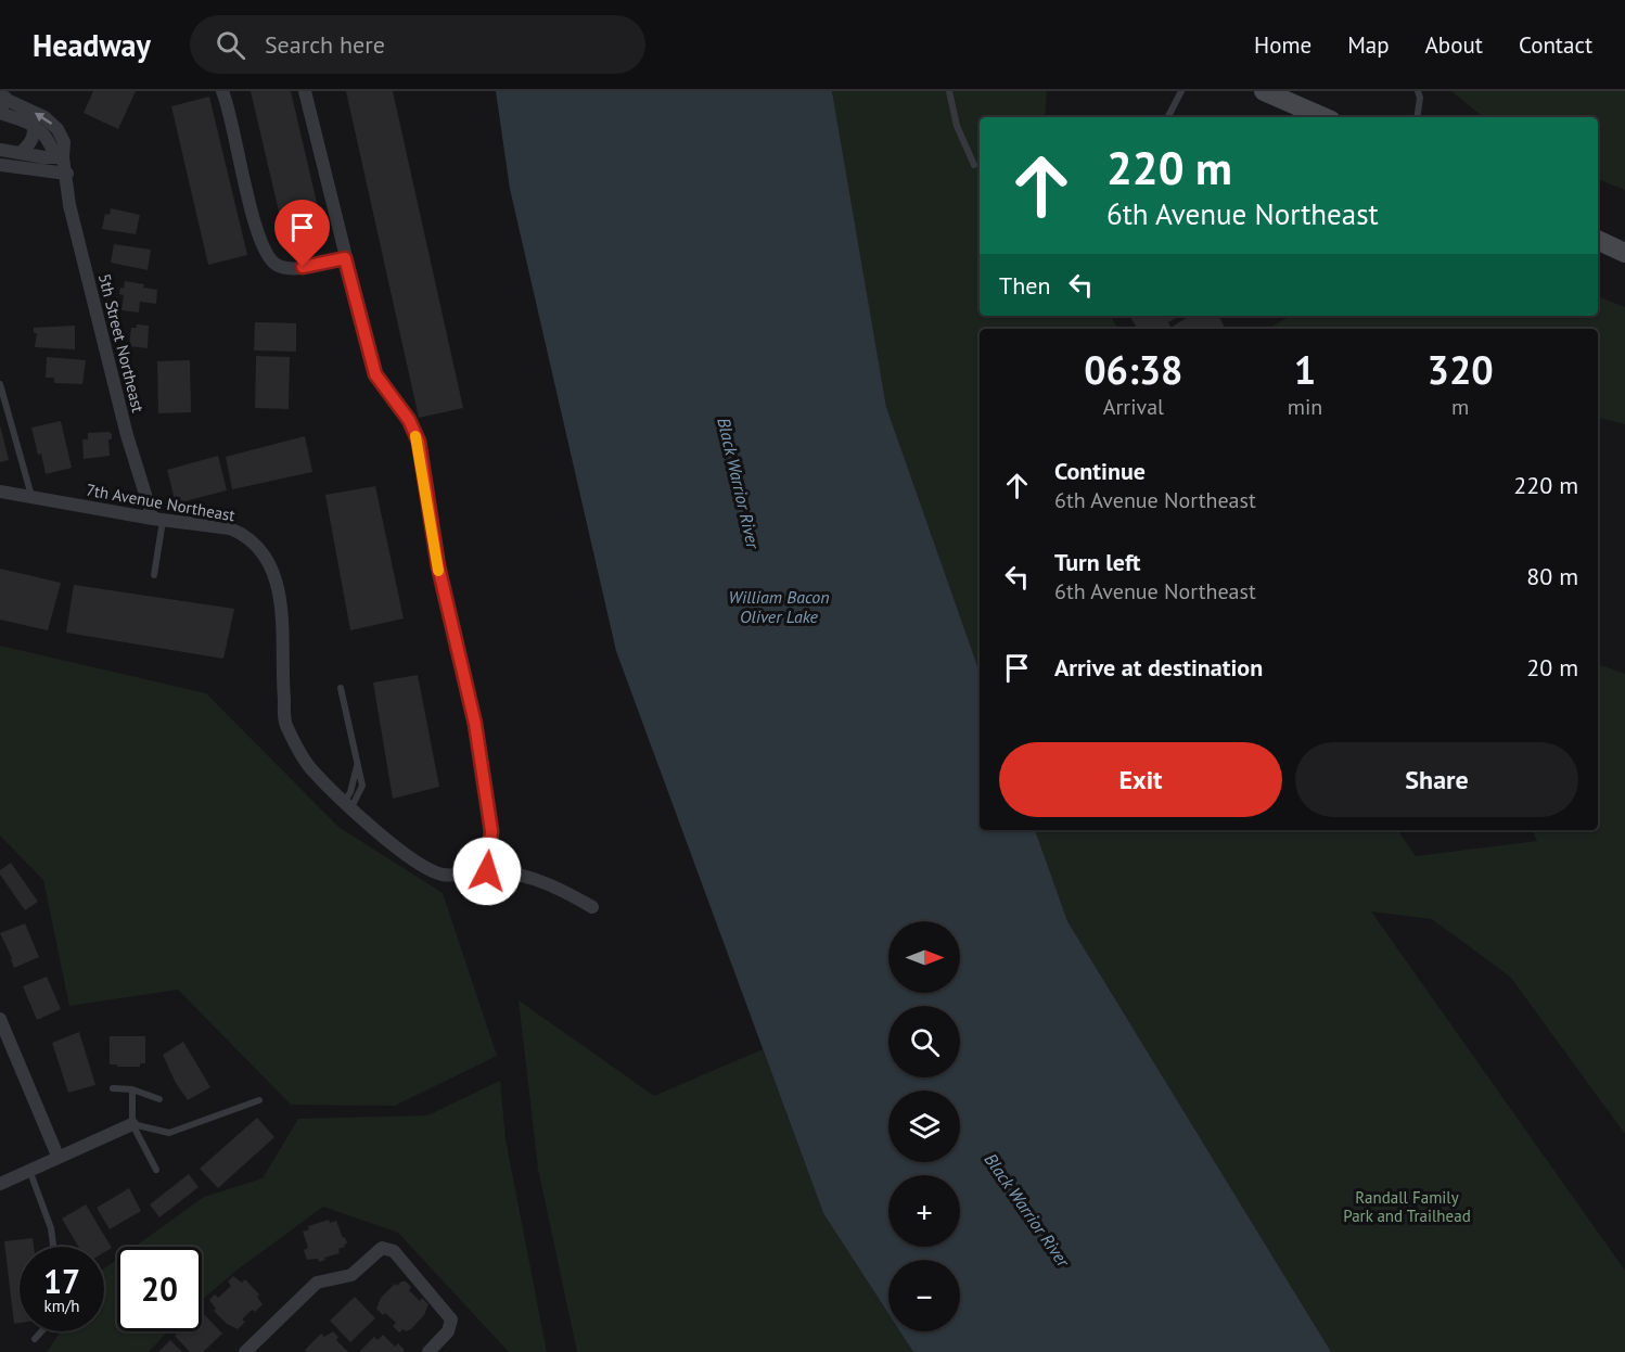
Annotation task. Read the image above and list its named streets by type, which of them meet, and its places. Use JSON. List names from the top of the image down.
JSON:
{
  "streets": {
    "street": ["5th Street Northeast", "7th Avenue Northeast"]
  },
  "crossings": [
    ["5th Street Northeast", "7th Avenue Northeast"]
  ],
  "water": ["Black Warrior River", "William Bacon Oliver Lake"],
  "parks": ["Randall Family Park and Trailhead"],
  "north": "right",
  "page": {
    "header": "Headway",
    "search": "Search here",
    "nav": [
      "Home",
      "Map",
      "About",
      "Contact"
    ],
    "turn": ["220 m", "6th Avenue Northeast"],
    "then": "Then",
    "eta": [
      "06:38",
      "Arrival",
      "1",
      "min",
      "320",
      "m"
    ],
    "list": [
      {
        "name": "Continue",
        "note": "6th Avenue Northeast",
        "value": "220 m"
      },
      {
        "name": "Turn left",
        "note": "6th Avenue Northeast",
        "value": "80 m"
      },
      {
        "name": "Arrive at destination",
        "value": "20 m"
      }
    ],
    "buttons": ["Exit", "Share"],
    "map_buttons": ["+", "−"],
    "speed": "17 km/h",
    "limit": "20"
  }
}
